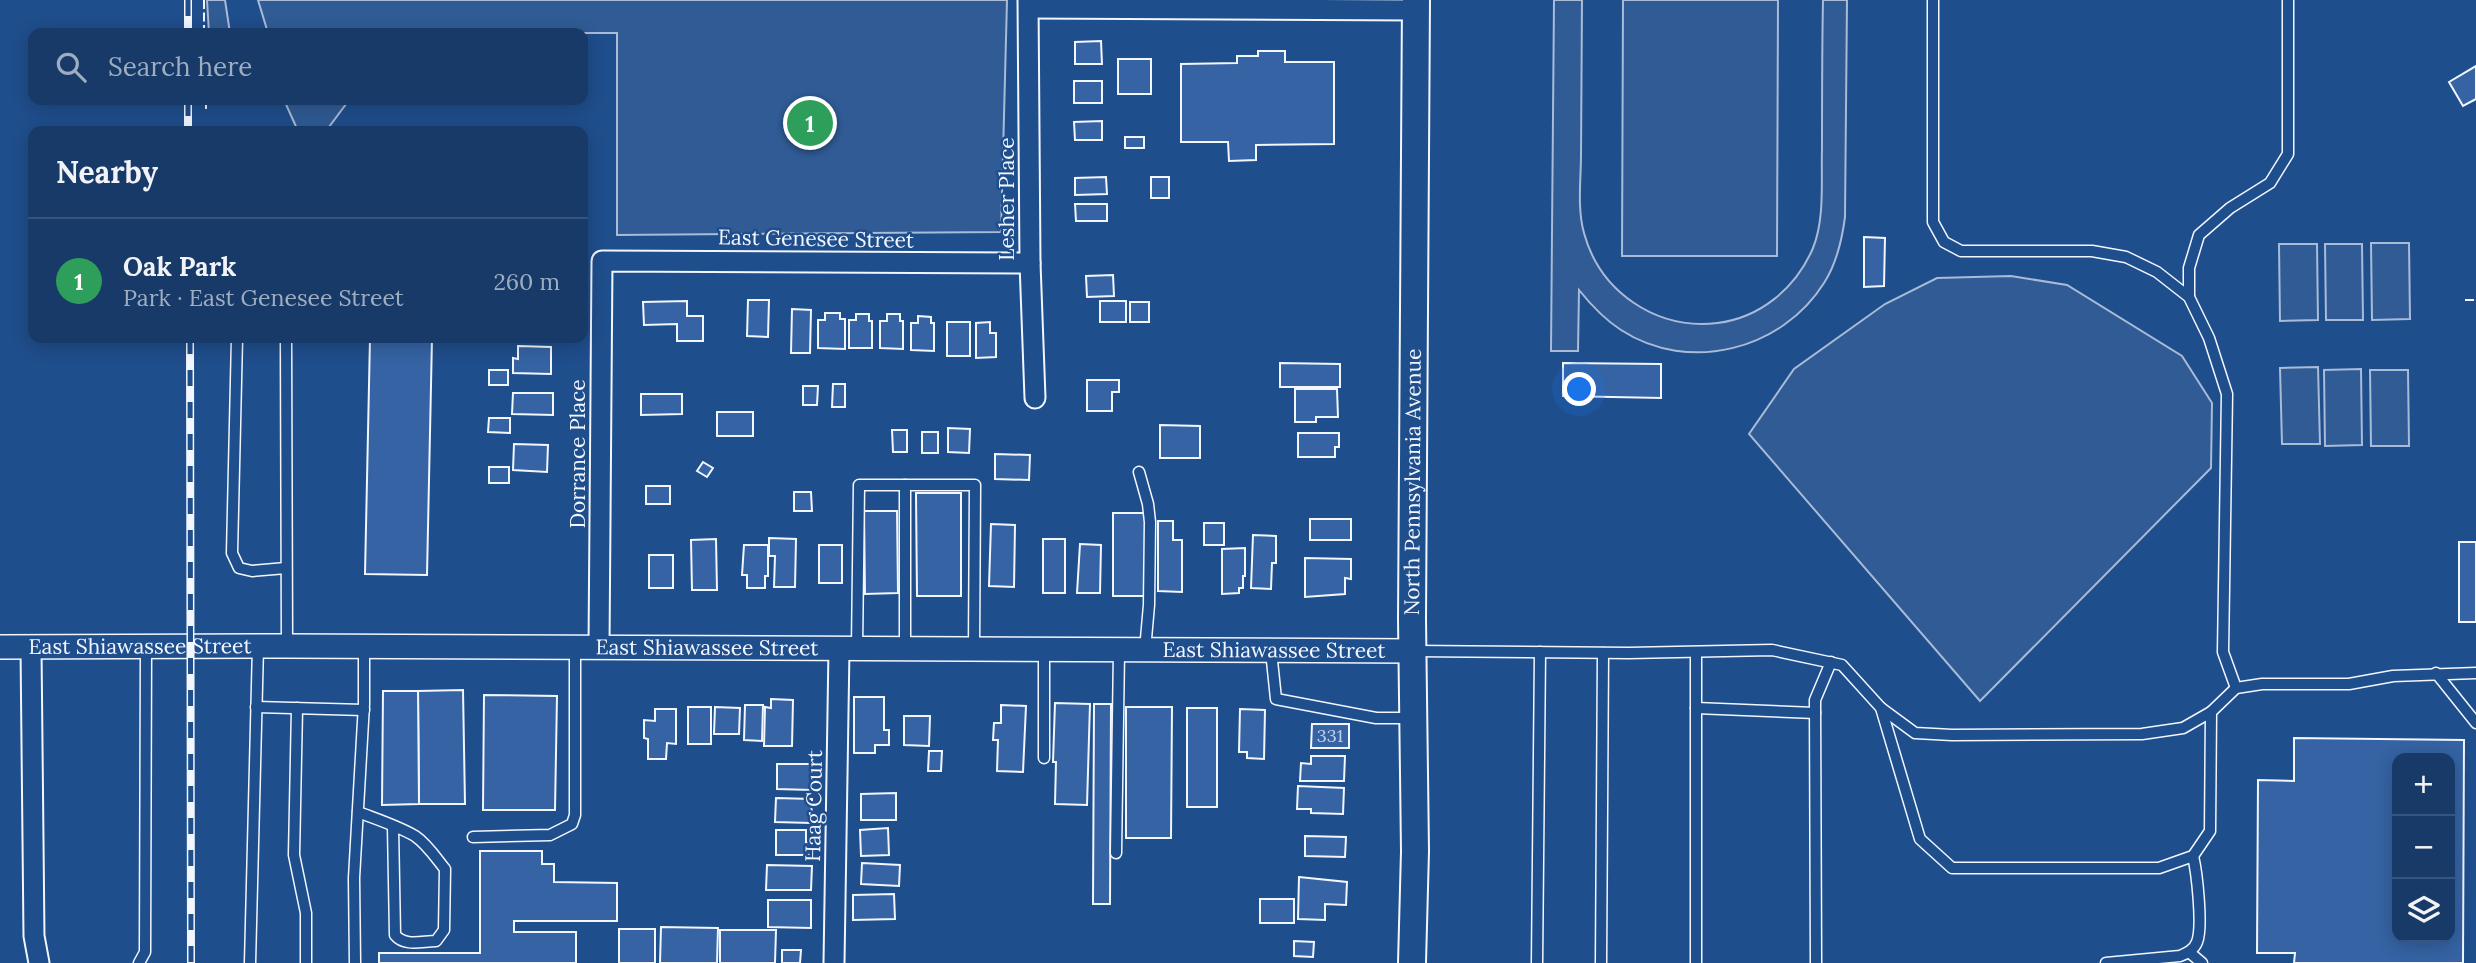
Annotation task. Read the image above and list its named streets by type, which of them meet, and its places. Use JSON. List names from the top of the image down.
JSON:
{
  "streets": {
    "main road": ["North Pennsylvania Avenue"],
    "street": [
      "Lesher Place",
      "East Genesee Street",
      "Dorrance Place",
      "East Shiawassee Street",
      "Haag Court"
    ]
  },
  "crossings": [
    ["Lesher Place", "East Genesee Street"],
    ["East Genesee Street", "Dorrance Place"],
    ["Dorrance Place", "East Shiawassee Street"],
    ["North Pennsylvania Avenue", "East Shiawassee Street"],
    ["East Shiawassee Street", "Haag Court"]
  ],
  "house_numbers": ["331"],
  "page": {
    "search": "Search here",
    "pins": "1",
    "heading": "Nearby",
    "list": [
      {
        "mark": "1",
        "name": "Oak Park",
        "note": "Park · East Genesee Street",
        "value": "260 m"
      }
    ],
    "map_buttons": ["+", "−"]
  }
}
